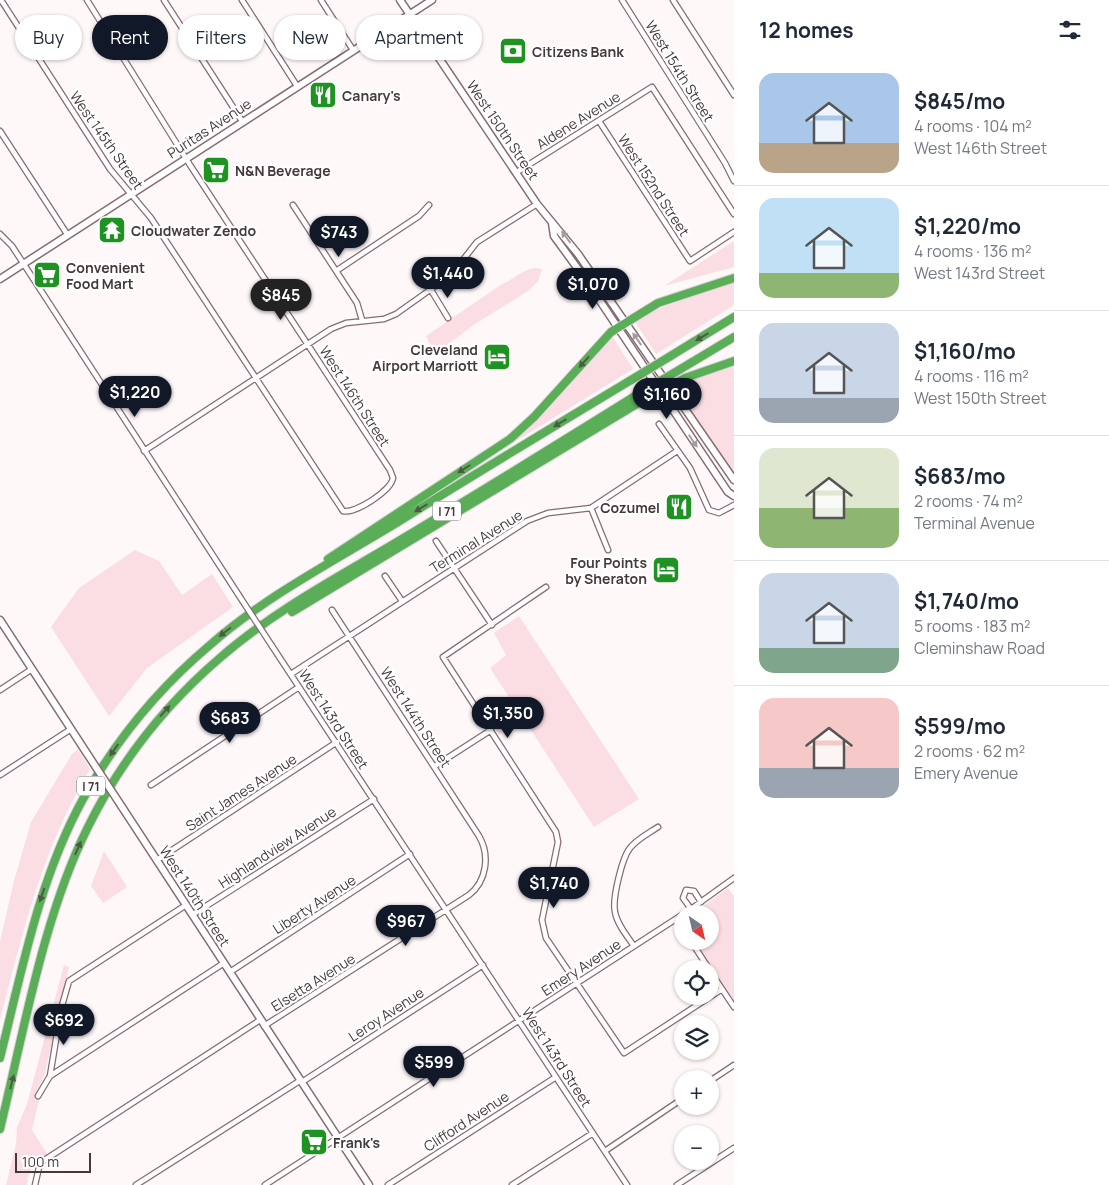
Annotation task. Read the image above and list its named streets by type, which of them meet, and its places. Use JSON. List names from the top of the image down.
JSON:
{
  "streets": {
    "highway": ["I 71"],
    "street": [
      "West 154th Street",
      "Aldene Avenue",
      "Puritas Avenue",
      "West 150th Street",
      "West 145th Street",
      "West 152nd Street",
      "West 146th Street",
      "Terminal Avenue",
      "West 144th Street",
      "West 143rd Street",
      "Saint James Avenue",
      "Highlandview Avenue",
      "West 140th Street",
      "Liberty Avenue",
      "Emery Avenue",
      "Elsetta Avenue",
      "Leroy Avenue",
      "Clifford Avenue"
    ]
  },
  "crossings": [
    ["Aldene Avenue", "West 150th Street"],
    ["Aldene Avenue", "West 152nd Street"],
    ["Puritas Avenue", "West 150th Street"],
    ["Puritas Avenue", "West 145th Street"],
    ["Puritas Avenue", "West 146th Street"],
    ["Puritas Avenue", "West 143rd Street"],
    ["West 145th Street", "West 146th Street"],
    ["Terminal Avenue", "West 144th Street"],
    ["Terminal Avenue", "West 143rd Street"],
    ["West 144th Street", "Elsetta Avenue"],
    ["West 143rd Street", "Saint James Avenue"],
    ["West 143rd Street", "Highlandview Avenue"],
    ["West 143rd Street", "Liberty Avenue"],
    ["West 143rd Street", "Emery Avenue"],
    ["West 143rd Street", "Elsetta Avenue"],
    ["West 143rd Street", "Leroy Avenue"],
    ["West 143rd Street", "Clifford Avenue"],
    ["Saint James Avenue", "West 140th Street"],
    ["Highlandview Avenue", "West 140th Street"],
    ["West 140th Street", "Liberty Avenue"],
    ["West 140th Street", "Emery Avenue"],
    ["West 140th Street", "Elsetta Avenue"],
    ["West 140th Street", "Leroy Avenue"]
  ],
  "places": {
    "bank": ["Citizens Bank"],
    "restaurant": ["Canary's", "Cozumel"],
    "supermarket": ["N&N Beverage", "Convenient Food Mart", "Frank's"],
    "temple": ["Cloudwater Zendo"],
    "hotel": ["Cleveland Airport Marriott", "Four Points by Sheraton"]
  },
  "scale_bar": "100 m",
  "north": "bottom right",
  "page": {
    "heading": "12 homes",
    "chip": [
      "Buy",
      "Rent",
      "Filters",
      "New",
      "Apartment"
    ],
    "list": [
      {
        "name": "$845/mo",
        "note": "4 rooms · 104 m² · West 146th Street"
      },
      {
        "name": "$1,220/mo",
        "note": "4 rooms · 136 m² · West 143rd Street"
      },
      {
        "name": "$1,160/mo",
        "note": "4 rooms · 116 m² · West 150th Street"
      },
      {
        "name": "$683/mo",
        "note": "2 rooms · 74 m² · Terminal Avenue"
      },
      {
        "name": "$1,740/mo",
        "note": "5 rooms · 183 m² · Cleminshaw Road"
      },
      {
        "name": "$599/mo",
        "note": "2 rooms · 62 m² · Emery Avenue"
      }
    ],
    "price": [
      "$743",
      "$1,440",
      "$1,070",
      "$845",
      "$1,220",
      "$1,160",
      "$1,350",
      "$683",
      "$1,740",
      "$967",
      "$692",
      "$599"
    ],
    "map_buttons": ["+", "−"],
    "scale": "100 m"
  }
}
